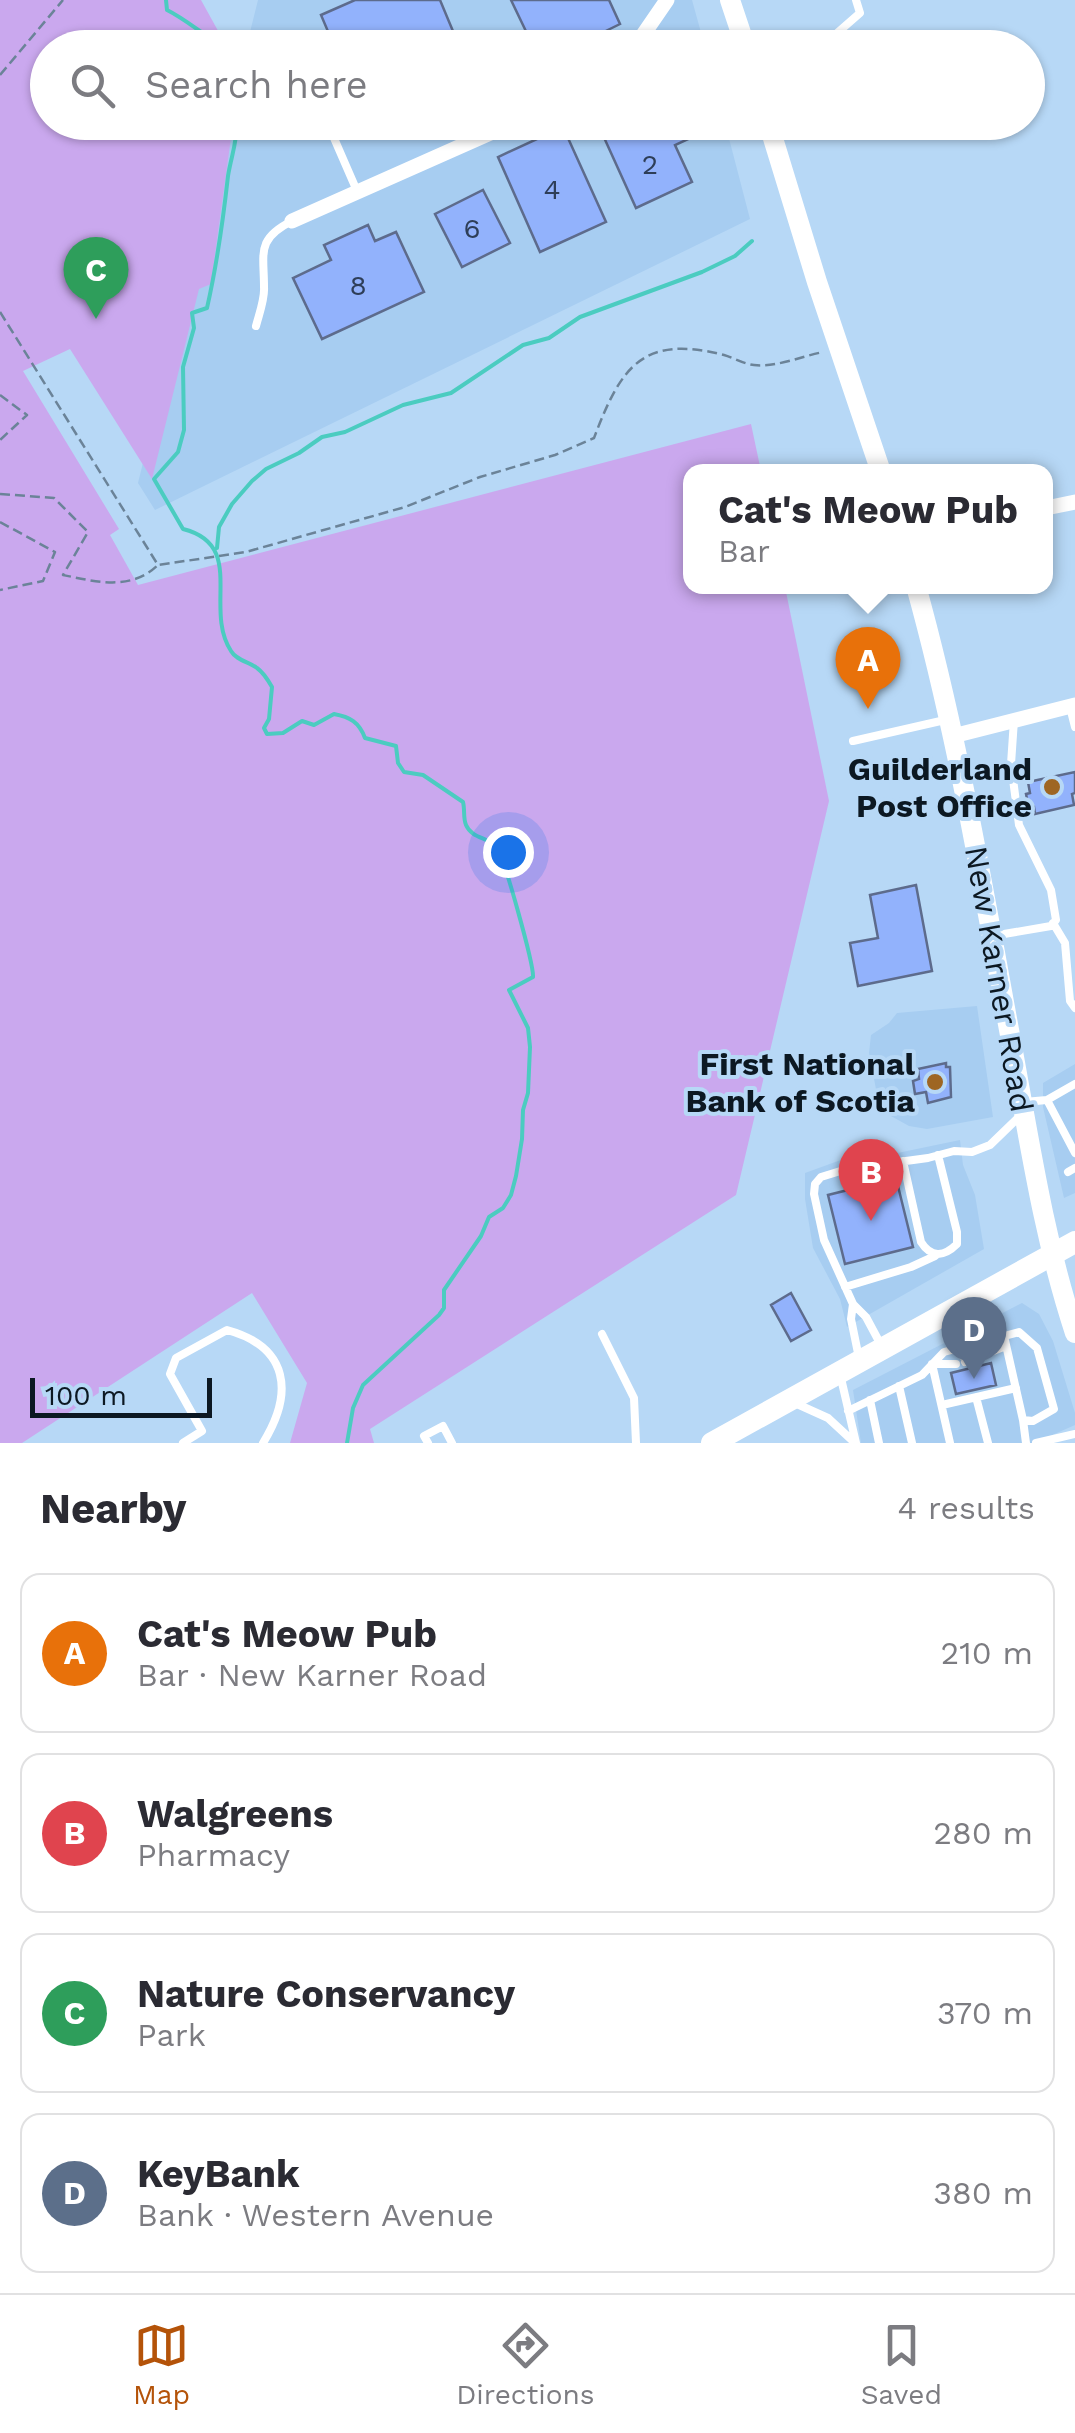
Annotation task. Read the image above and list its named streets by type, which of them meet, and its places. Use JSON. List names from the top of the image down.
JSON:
{
  "streets": {
    "main road": ["New Karner Road"]
  },
  "places": ["Guilderland Post Office", "First National Bank of Scotia"],
  "house_numbers": [
    "2",
    "4",
    "6",
    "8"
  ],
  "scale_bar": "100 m",
  "page": {
    "search": "Search here",
    "pins": [
      "C",
      "A",
      "B",
      "D"
    ],
    "popup": ["Cat's Meow Pub", "Bar"],
    "scale": "100 m",
    "heading": ["Nearby", "4 results"],
    "list": [
      {
        "mark": "A",
        "name": "Cat's Meow Pub",
        "note": "Bar · New Karner Road",
        "value": "210 m"
      },
      {
        "mark": "B",
        "name": "Walgreens",
        "note": "Pharmacy",
        "value": "280 m"
      },
      {
        "mark": "C",
        "name": "Nature Conservancy",
        "note": "Park",
        "value": "370 m"
      },
      {
        "mark": "D",
        "name": "KeyBank",
        "note": "Bank · Western Avenue",
        "value": "380 m"
      }
    ],
    "nav": ["Map", "Directions", "Saved"]
  }
}
